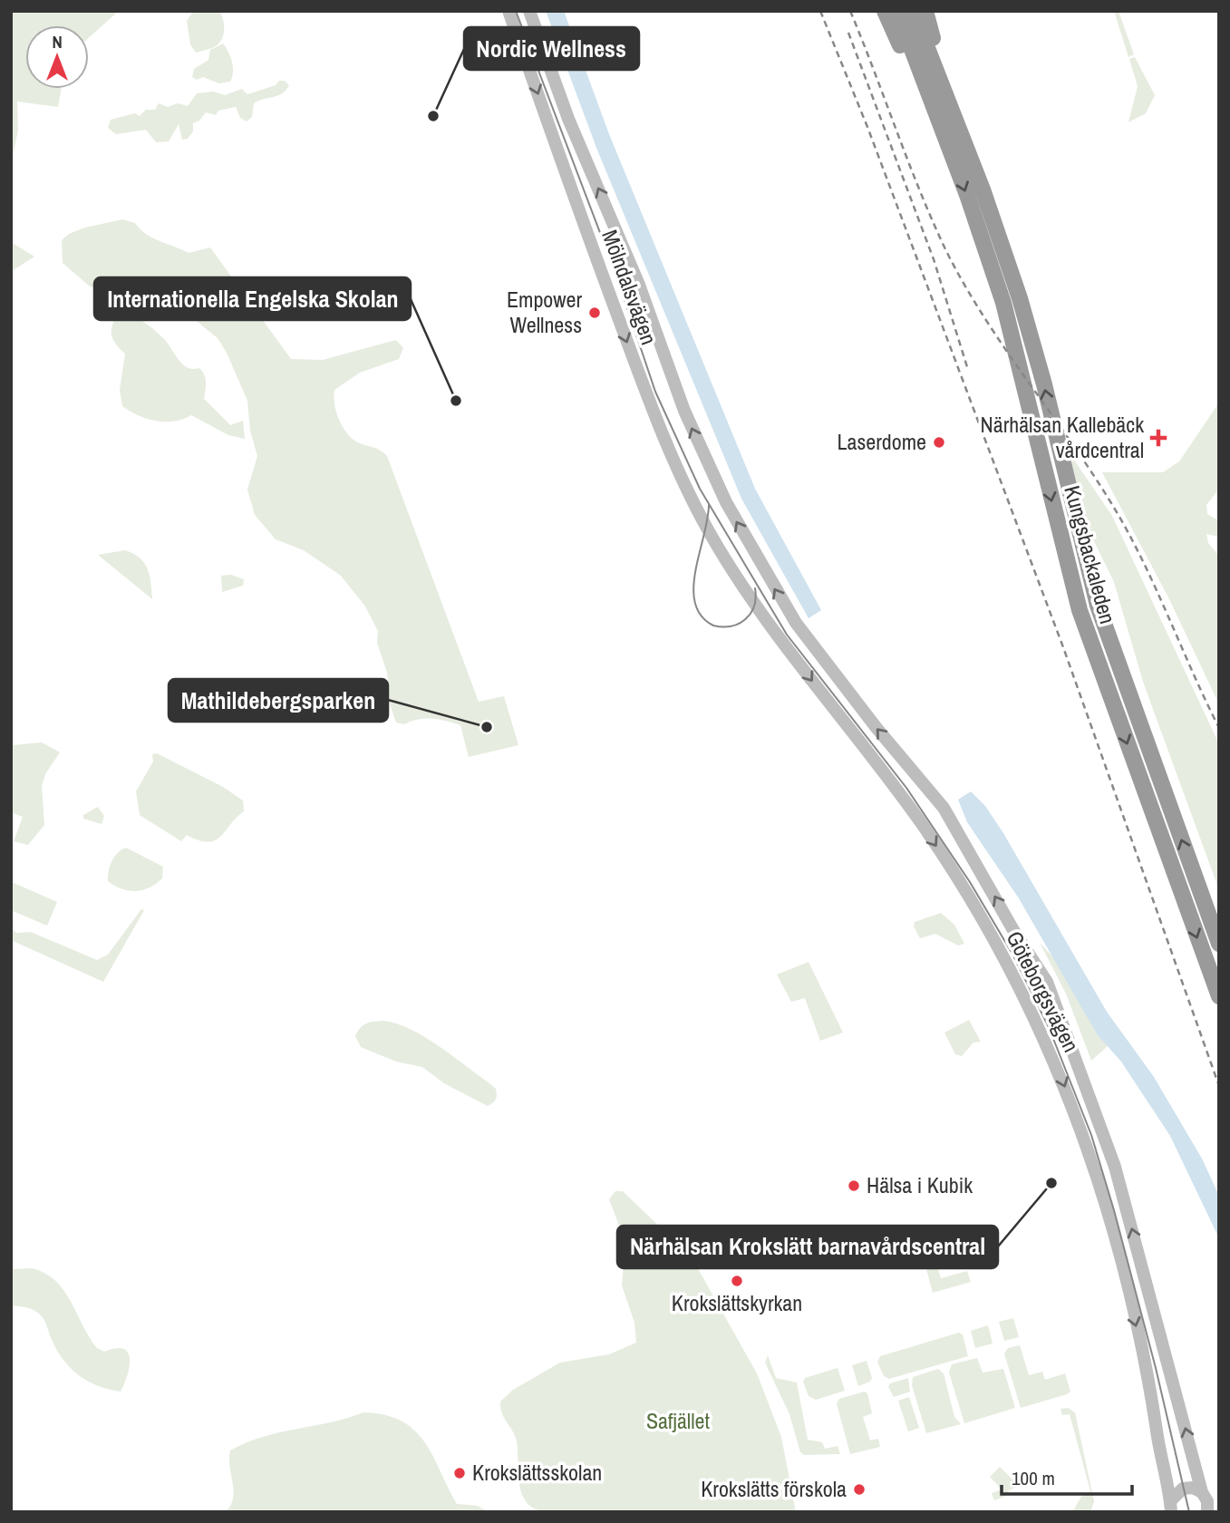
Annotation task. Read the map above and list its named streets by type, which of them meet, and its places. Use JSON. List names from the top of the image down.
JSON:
{
  "streets": {
    "highway": ["Kungsbackaleden"],
    "main road": ["Mölndalsvägen", "Göteborgsvägen"]
  },
  "crossings": [
    ["Mölndalsvägen", "Göteborgsvägen"]
  ],
  "parks": ["Safjället"],
  "places": {
    "other": [
      "Nordic Wellness",
      "Empower Wellness",
      "Internationella Engelska Skolan",
      "Laserdome",
      "Mathildebergsparken",
      "Närhälsan Krokslätt barnavårdscentral",
      "Hälsa i Kubik",
      "Krokslättskyrkan",
      "Krokslättsskolan",
      "Krokslätts förskola"
    ],
    "health": ["Närhälsan Kallebäck vårdcentral"]
  },
  "scale_bar": "100 m",
  "north": "top"
}
